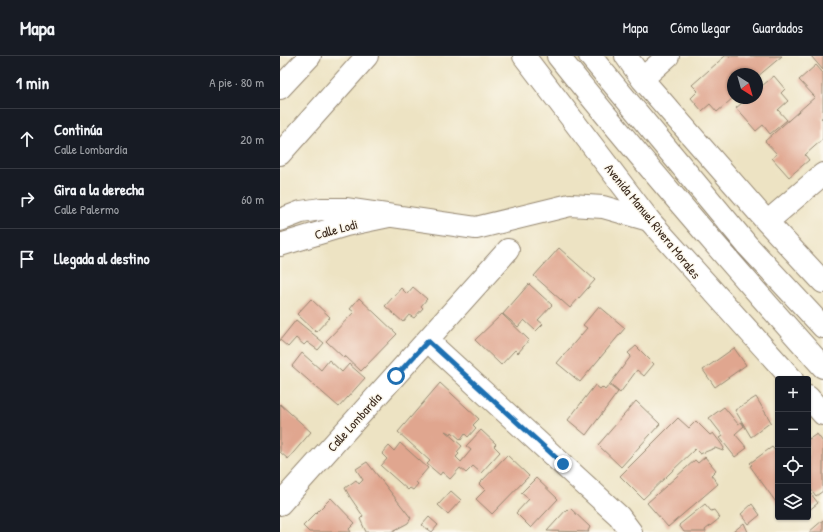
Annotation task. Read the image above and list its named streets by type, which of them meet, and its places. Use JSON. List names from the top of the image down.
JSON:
{
  "streets": {
    "main road": ["Avenida Manuel Rivera Morales", "Calle Lodi", "Calle Lombardía"]
  },
  "north": "bottom right",
  "page": {
    "header": "Mapa",
    "nav": ["Mapa", "Cómo llegar", "Guardados"],
    "heading": ["1 min", "A pie · 80 m"],
    "list": [
      ["Continúa", "Calle Lombardía", "20 m"],
      ["Gira a la derecha", "Calle Palermo", "60 m"],
      "Llegada al destino"
    ],
    "map_buttons": ["+", "−"]
  }
}
